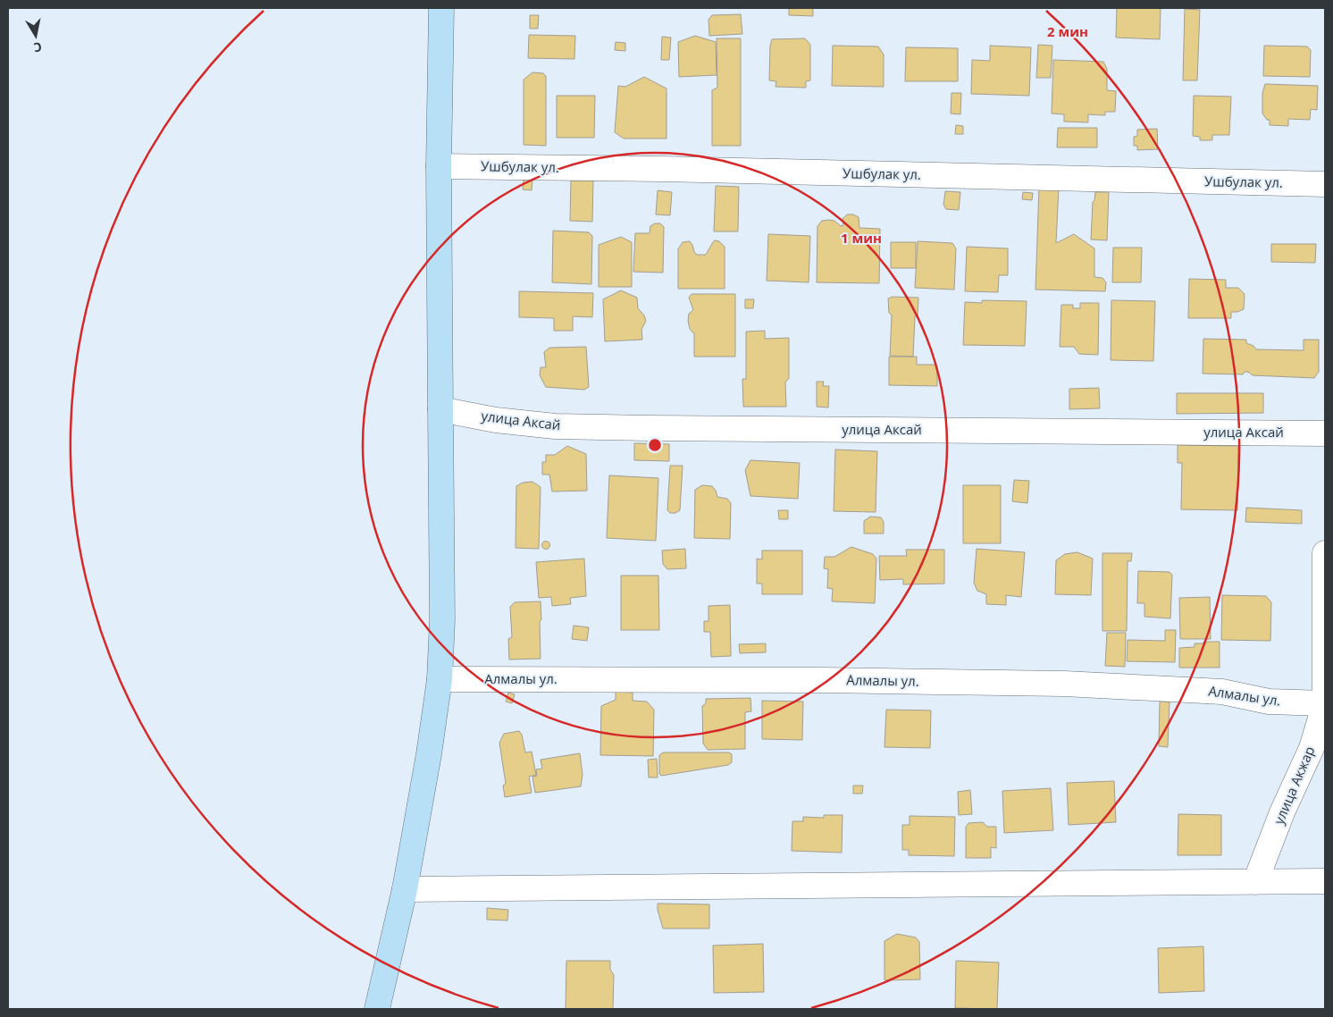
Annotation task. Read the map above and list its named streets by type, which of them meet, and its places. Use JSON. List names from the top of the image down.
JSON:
{
  "streets": {
    "street": [
      "Ушбулак ул.",
      "улица Аксай",
      "Алмалы ул.",
      "улица Акжар"
    ]
  },
  "crossings": [
    ["Алмалы ул.", "улица Акжар"]
  ],
  "north": "bottom",
  "rings": ["2 мин", "1 мин"]
}
